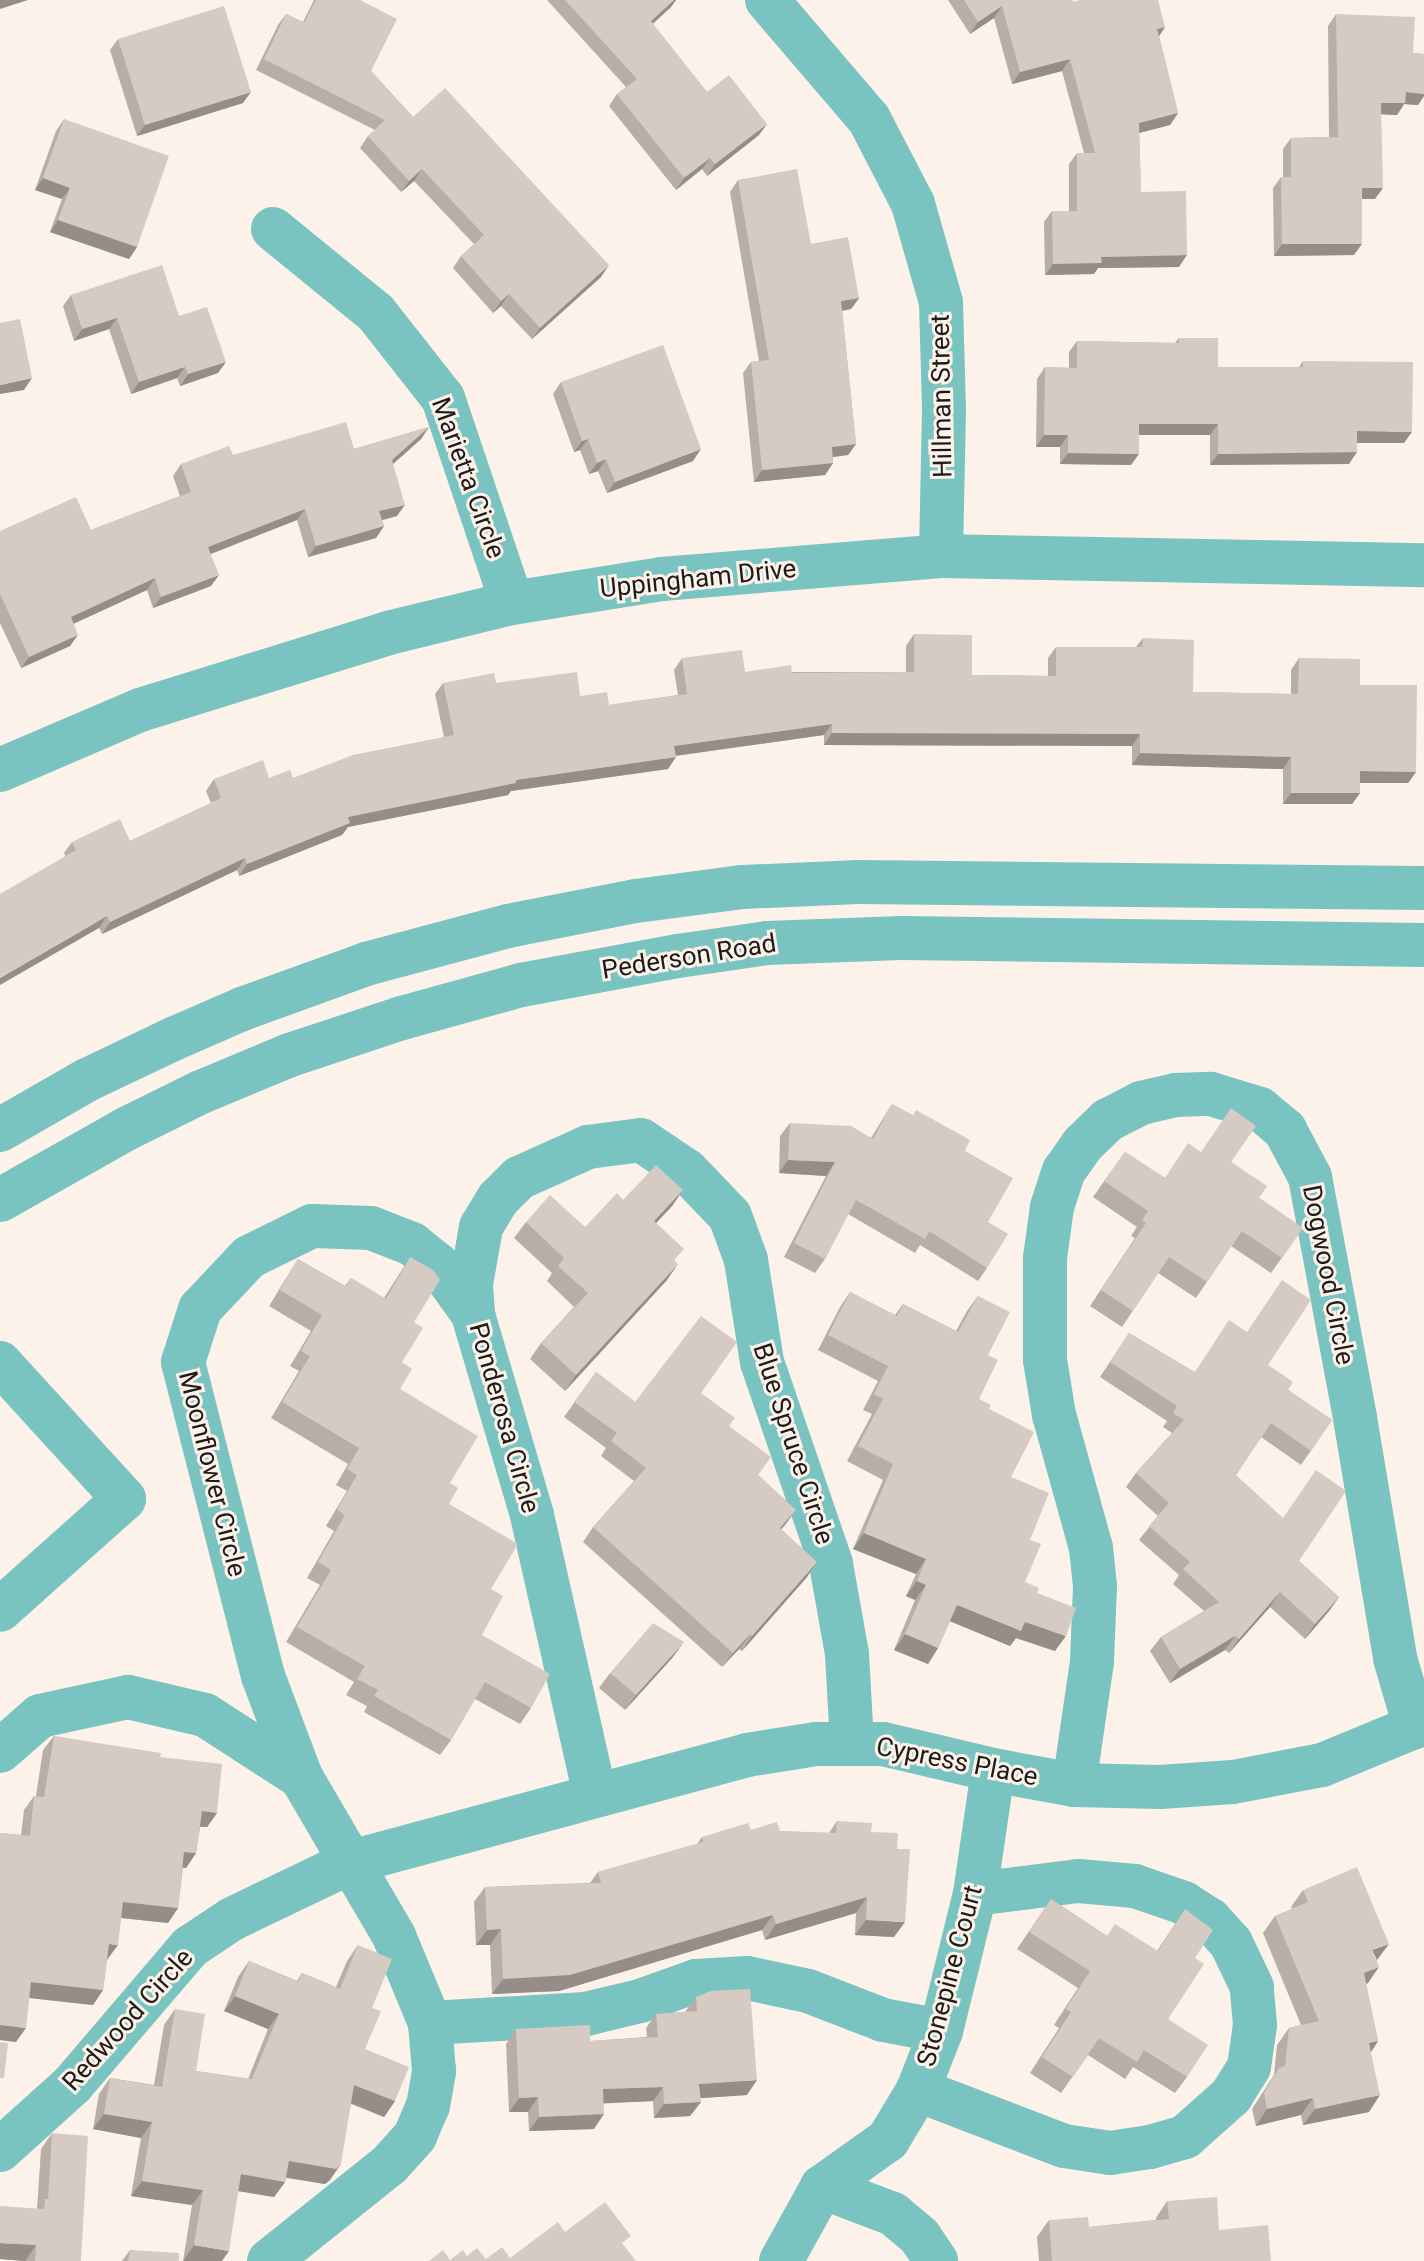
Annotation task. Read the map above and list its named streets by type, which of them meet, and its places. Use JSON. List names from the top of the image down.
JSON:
{
  "streets": {
    "street": [
      "Hillman Street",
      "Marietta Circle",
      "Uppingham Drive",
      "Pederson Road",
      "Dogwood Circle",
      "Ponderosa Circle",
      "Blue Spruce Circle",
      "Moonflower Circle",
      "Cypress Place",
      "Stonepine Court",
      "Redwood Circle"
    ]
  },
  "crossings": [
    ["Hillman Street", "Uppingham Drive"],
    ["Marietta Circle", "Uppingham Drive"],
    ["Dogwood Circle", "Cypress Place"],
    ["Ponderosa Circle", "Blue Spruce Circle"],
    ["Ponderosa Circle", "Moonflower Circle"],
    ["Ponderosa Circle", "Cypress Place"],
    ["Blue Spruce Circle", "Cypress Place"],
    ["Moonflower Circle", "Cypress Place"],
    ["Moonflower Circle", "Redwood Circle"],
    ["Cypress Place", "Stonepine Court"],
    ["Cypress Place", "Redwood Circle"]
  ]
}
